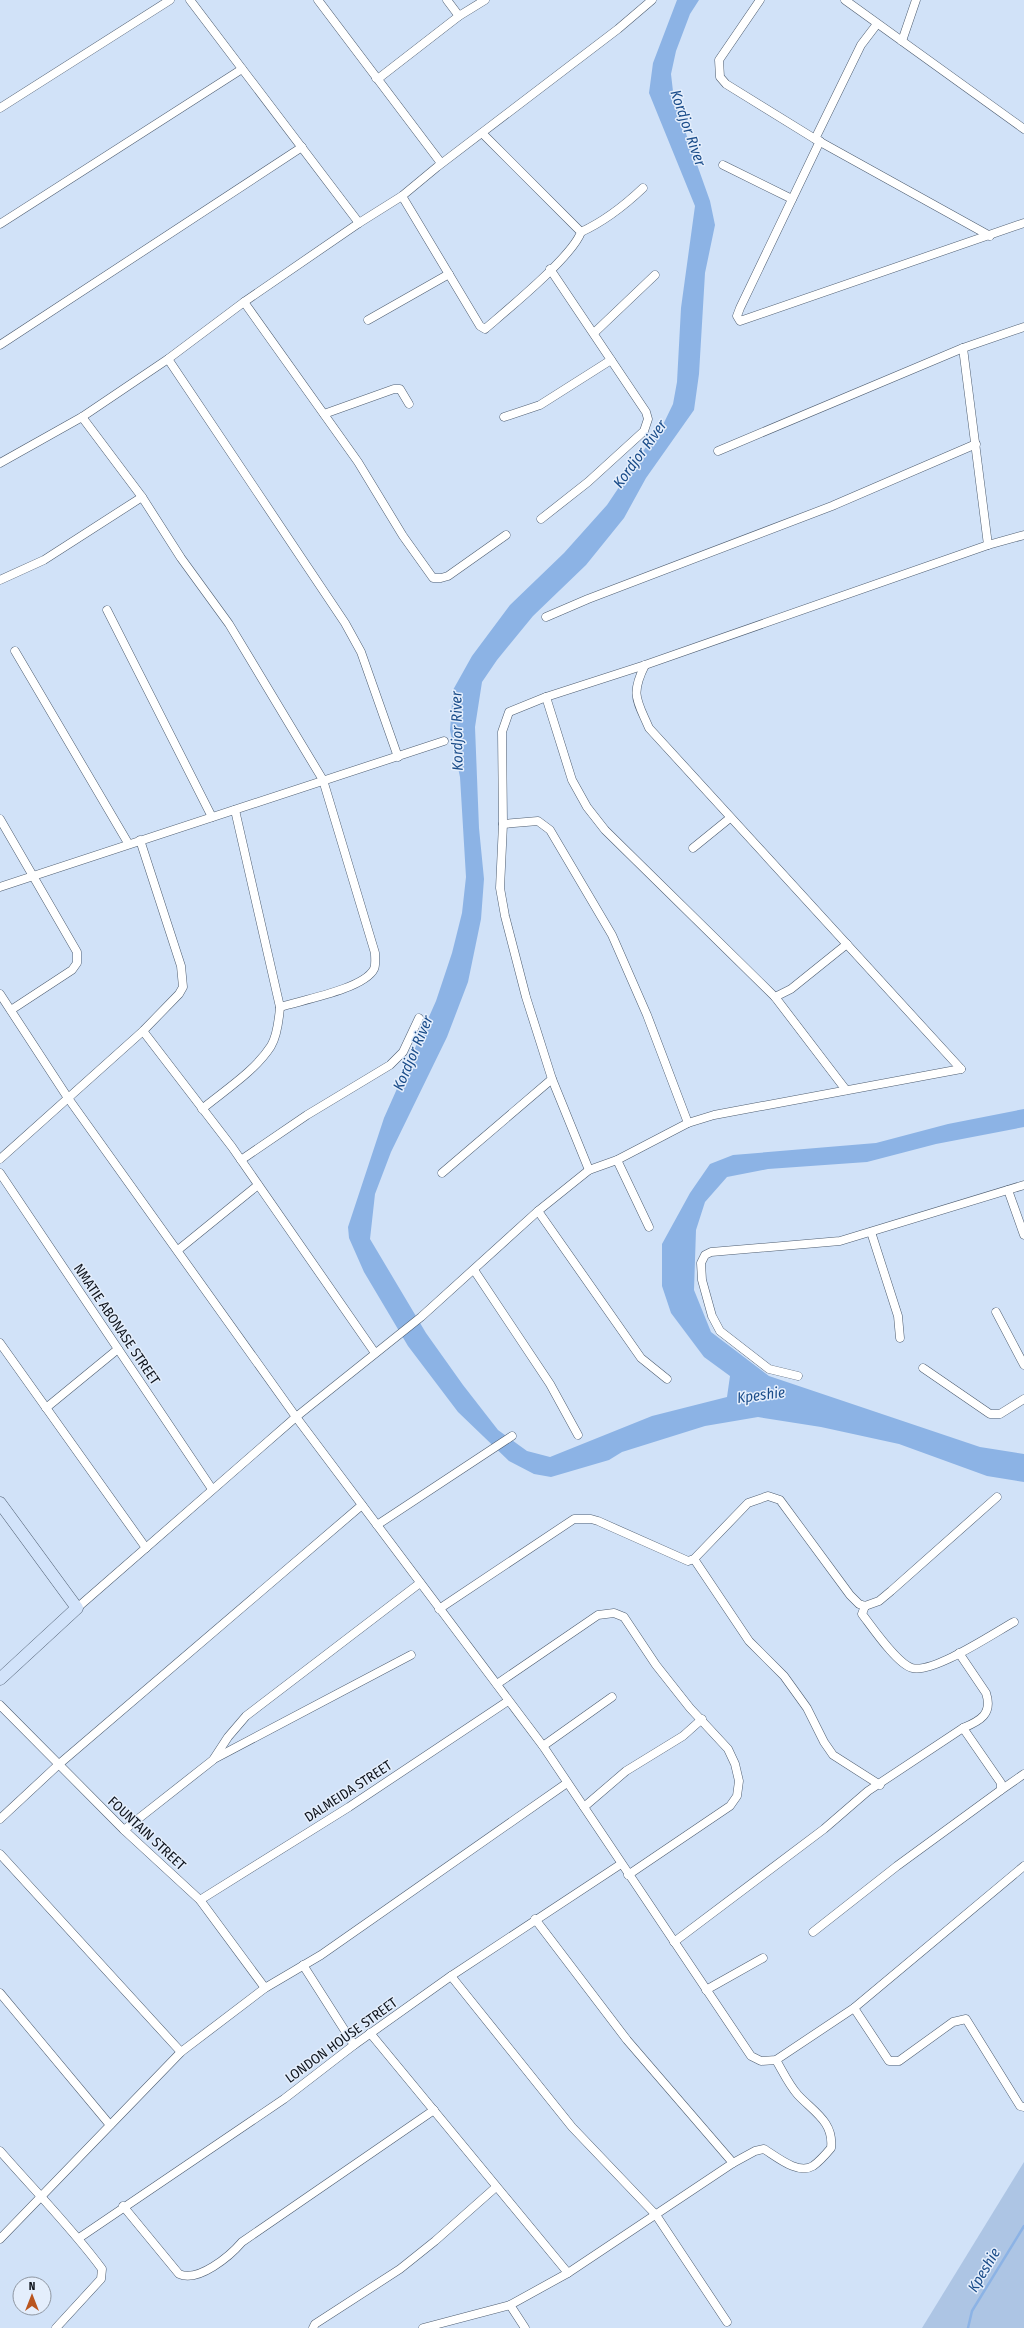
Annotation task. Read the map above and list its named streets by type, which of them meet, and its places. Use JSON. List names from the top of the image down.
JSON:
{
  "streets": {
    "street": [
      "NMATIE ABONASE STREET",
      "DALMEIDA STREET",
      "FOUNTAIN STREET",
      "LONDON HOUSE STREET"
    ]
  },
  "crossings": [
    ["DALMEIDA STREET", "FOUNTAIN STREET"]
  ],
  "water": ["Kordjor River", "Kpeshie"],
  "north": "top"
}
